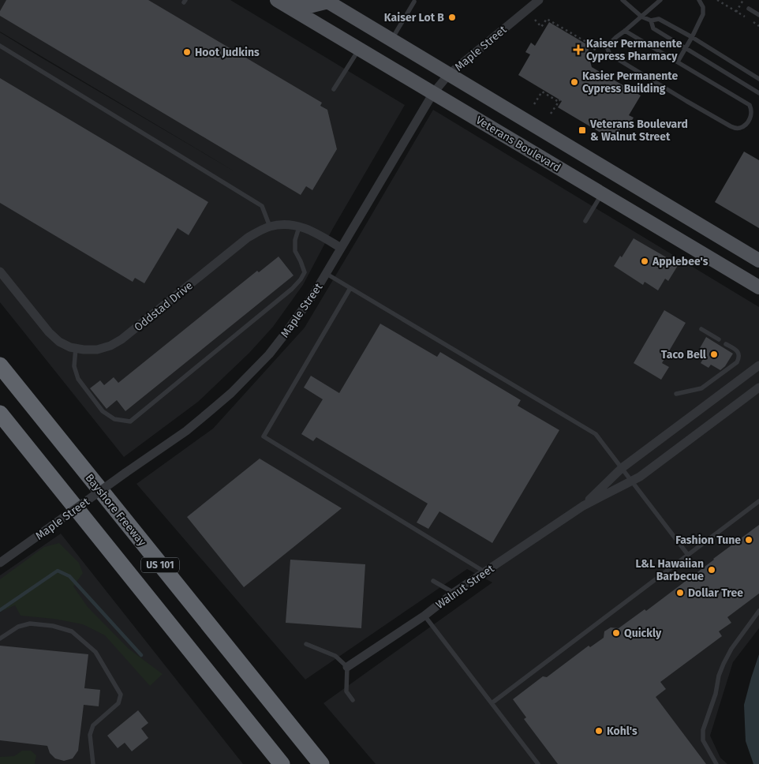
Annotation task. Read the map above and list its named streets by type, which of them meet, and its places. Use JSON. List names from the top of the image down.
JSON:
{
  "streets": {
    "highway": ["Bayshore Freeway", "US 101"],
    "main road": ["Veterans Boulevard"],
    "street": ["Maple Street", "Oddstad Drive", "Walnut Street"]
  },
  "crossings": [
    ["Maple Street", "Veterans Boulevard"],
    ["Maple Street", "Oddstad Drive"]
  ],
  "places": {
    "other": [
      "Kaiser Lot B",
      "Hoot Judkins",
      "Kasier Permanente Cypress Building",
      "Applebee's",
      "Taco Bell",
      "Fashion Tune",
      "L&L Hawaiian Barbecue",
      "Dollar Tree",
      "Quickly",
      "Kohl's"
    ],
    "health": ["Kaiser Permanente Cypress Pharmacy"],
    "transit": ["Veterans Boulevard & Walnut Street"]
  }
}
